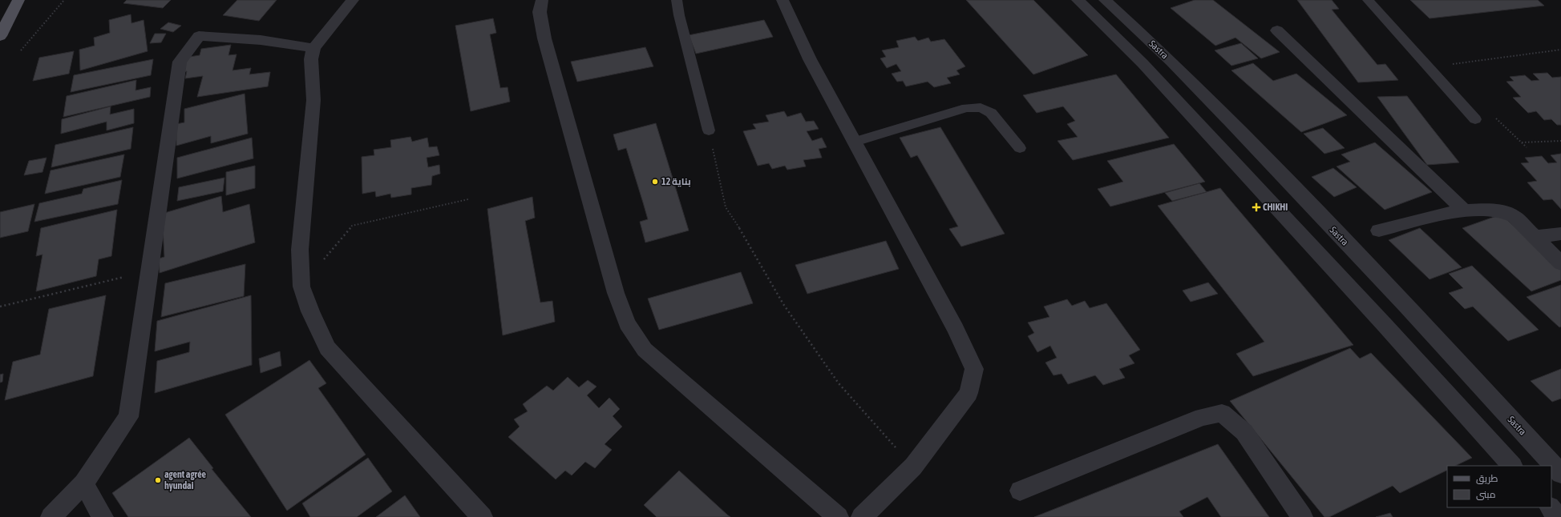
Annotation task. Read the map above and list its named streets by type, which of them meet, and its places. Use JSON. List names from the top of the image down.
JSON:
{
  "streets": {
    "street": ["Sastra"]
  },
  "places": {
    "other": ["بناية 12", "agent agrée hyundai"],
    "health": ["CHIKHI"]
  },
  "legend": ["طريق", "مبنى"]
}
